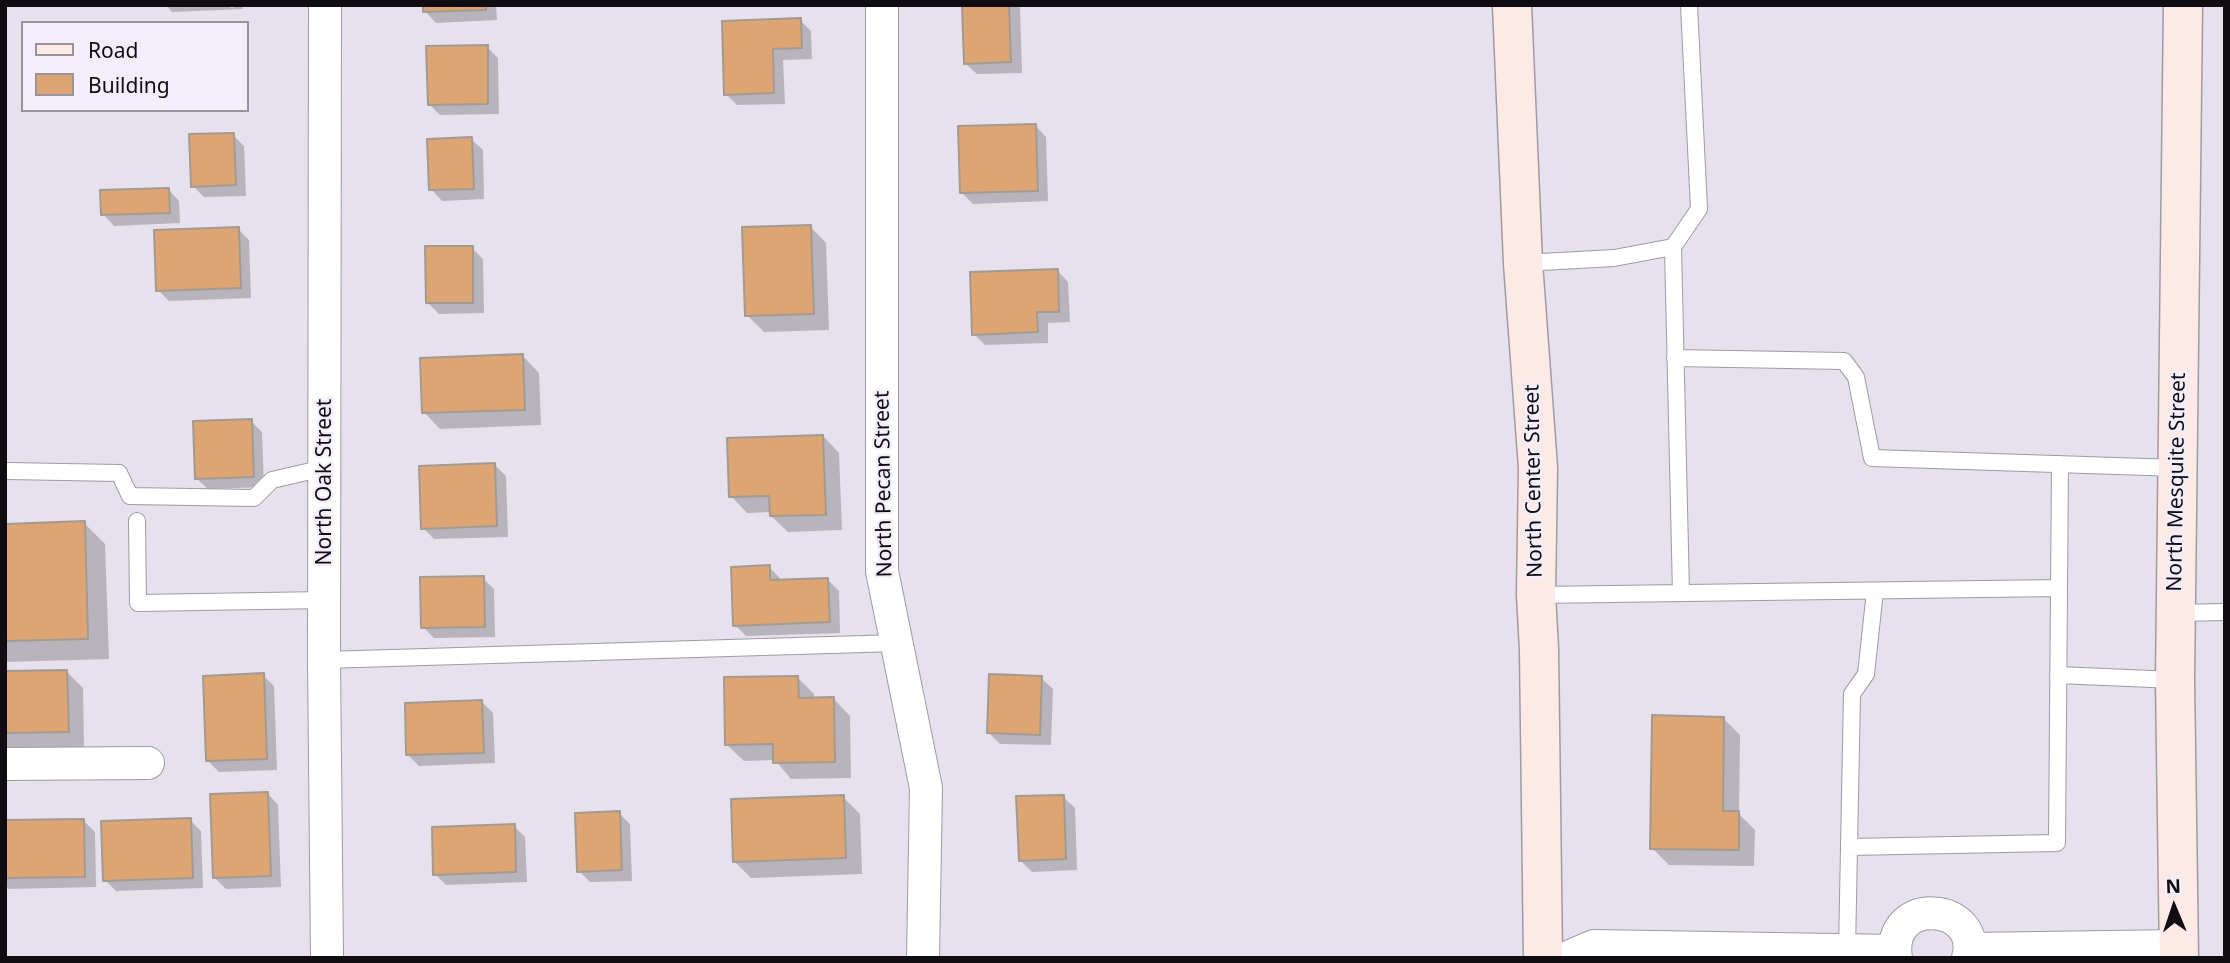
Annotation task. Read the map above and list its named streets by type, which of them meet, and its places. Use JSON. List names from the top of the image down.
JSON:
{
  "streets": {
    "main road": ["North Center Street", "North Mesquite Street"],
    "street": ["North Oak Street", "North Pecan Street"]
  },
  "legend": ["Road", "Building"],
  "north": "top"
}
